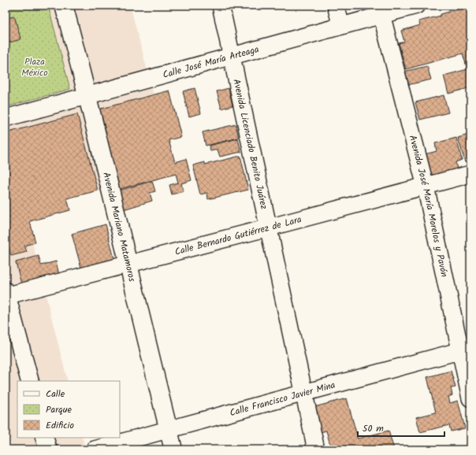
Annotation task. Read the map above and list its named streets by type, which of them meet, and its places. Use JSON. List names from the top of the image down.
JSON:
{
  "streets": {
    "main road": ["Avenida Mariano Matamoros"],
    "street": [
      "Calle José María Arteaga",
      "Avenida Licenciado Benito Juárez",
      "Avenida José María Morelos y Pavón",
      "Calle Bernardo Gutiérrez de Lara",
      "Calle Francisco Javier Mina"
    ]
  },
  "crossings": [
    ["Calle José María Arteaga", "Avenida Licenciado Benito Juárez"],
    ["Calle José María Arteaga", "Avenida José María Morelos y Pavón"],
    ["Calle José María Arteaga", "Avenida Mariano Matamoros"],
    ["Avenida Licenciado Benito Juárez", "Calle Bernardo Gutiérrez de Lara"],
    ["Avenida Licenciado Benito Juárez", "Calle Francisco Javier Mina"],
    ["Avenida José María Morelos y Pavón", "Calle Bernardo Gutiérrez de Lara"],
    ["Avenida José María Morelos y Pavón", "Calle Francisco Javier Mina"],
    ["Avenida Mariano Matamoros", "Calle Bernardo Gutiérrez de Lara"],
    ["Avenida Mariano Matamoros", "Calle Francisco Javier Mina"]
  ],
  "parks": ["Plaza México"],
  "legend": ["Calle", "Parque", "Edificio"],
  "scale_bar": "50 m"
}
